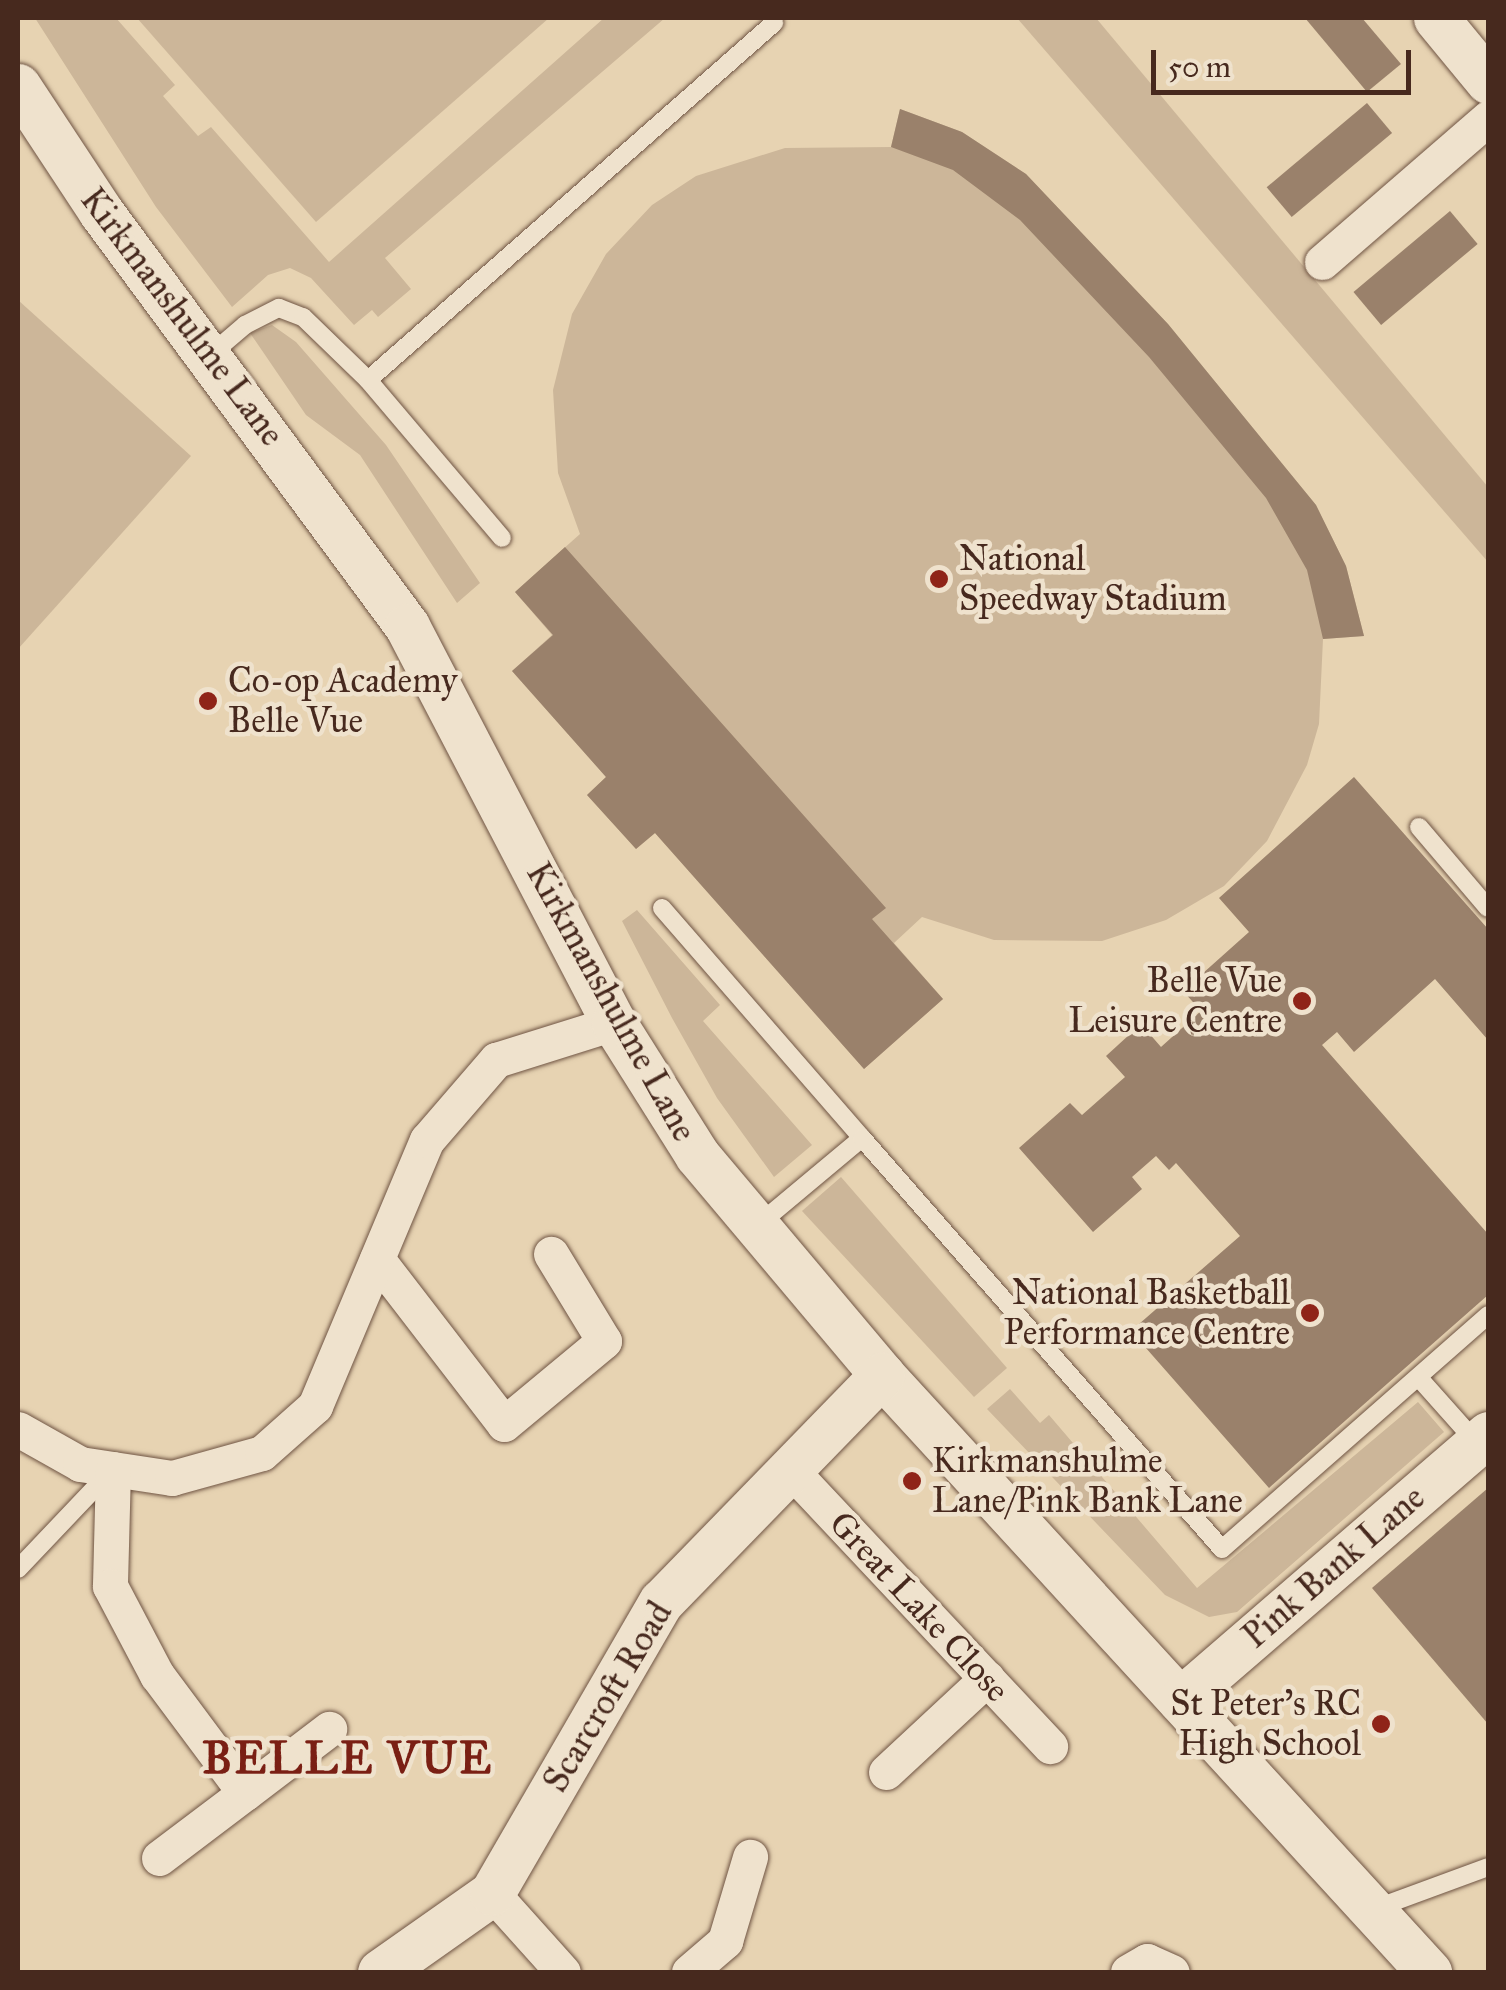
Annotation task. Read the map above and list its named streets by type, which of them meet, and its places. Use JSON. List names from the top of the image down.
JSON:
{
  "streets": {
    "street": [
      "Kirkmanshulme Lane",
      "Pink Bank Lane",
      "Great Lake Close",
      "Scarcroft Road"
    ]
  },
  "crossings": [
    ["Kirkmanshulme Lane", "Pink Bank Lane"],
    ["Kirkmanshulme Lane", "Scarcroft Road"],
    ["Great Lake Close", "Scarcroft Road"]
  ],
  "districts": ["BELLE VUE"],
  "places": [
    "National Speedway Stadium",
    "Co-op Academy Belle Vue",
    "Belle Vue Leisure Centre",
    "National Basketball Performance Centre",
    "Kirkmanshulme Lane/Pink Bank Lane",
    "St Peter's RC High School"
  ],
  "scale_bar": "50 m"
}
